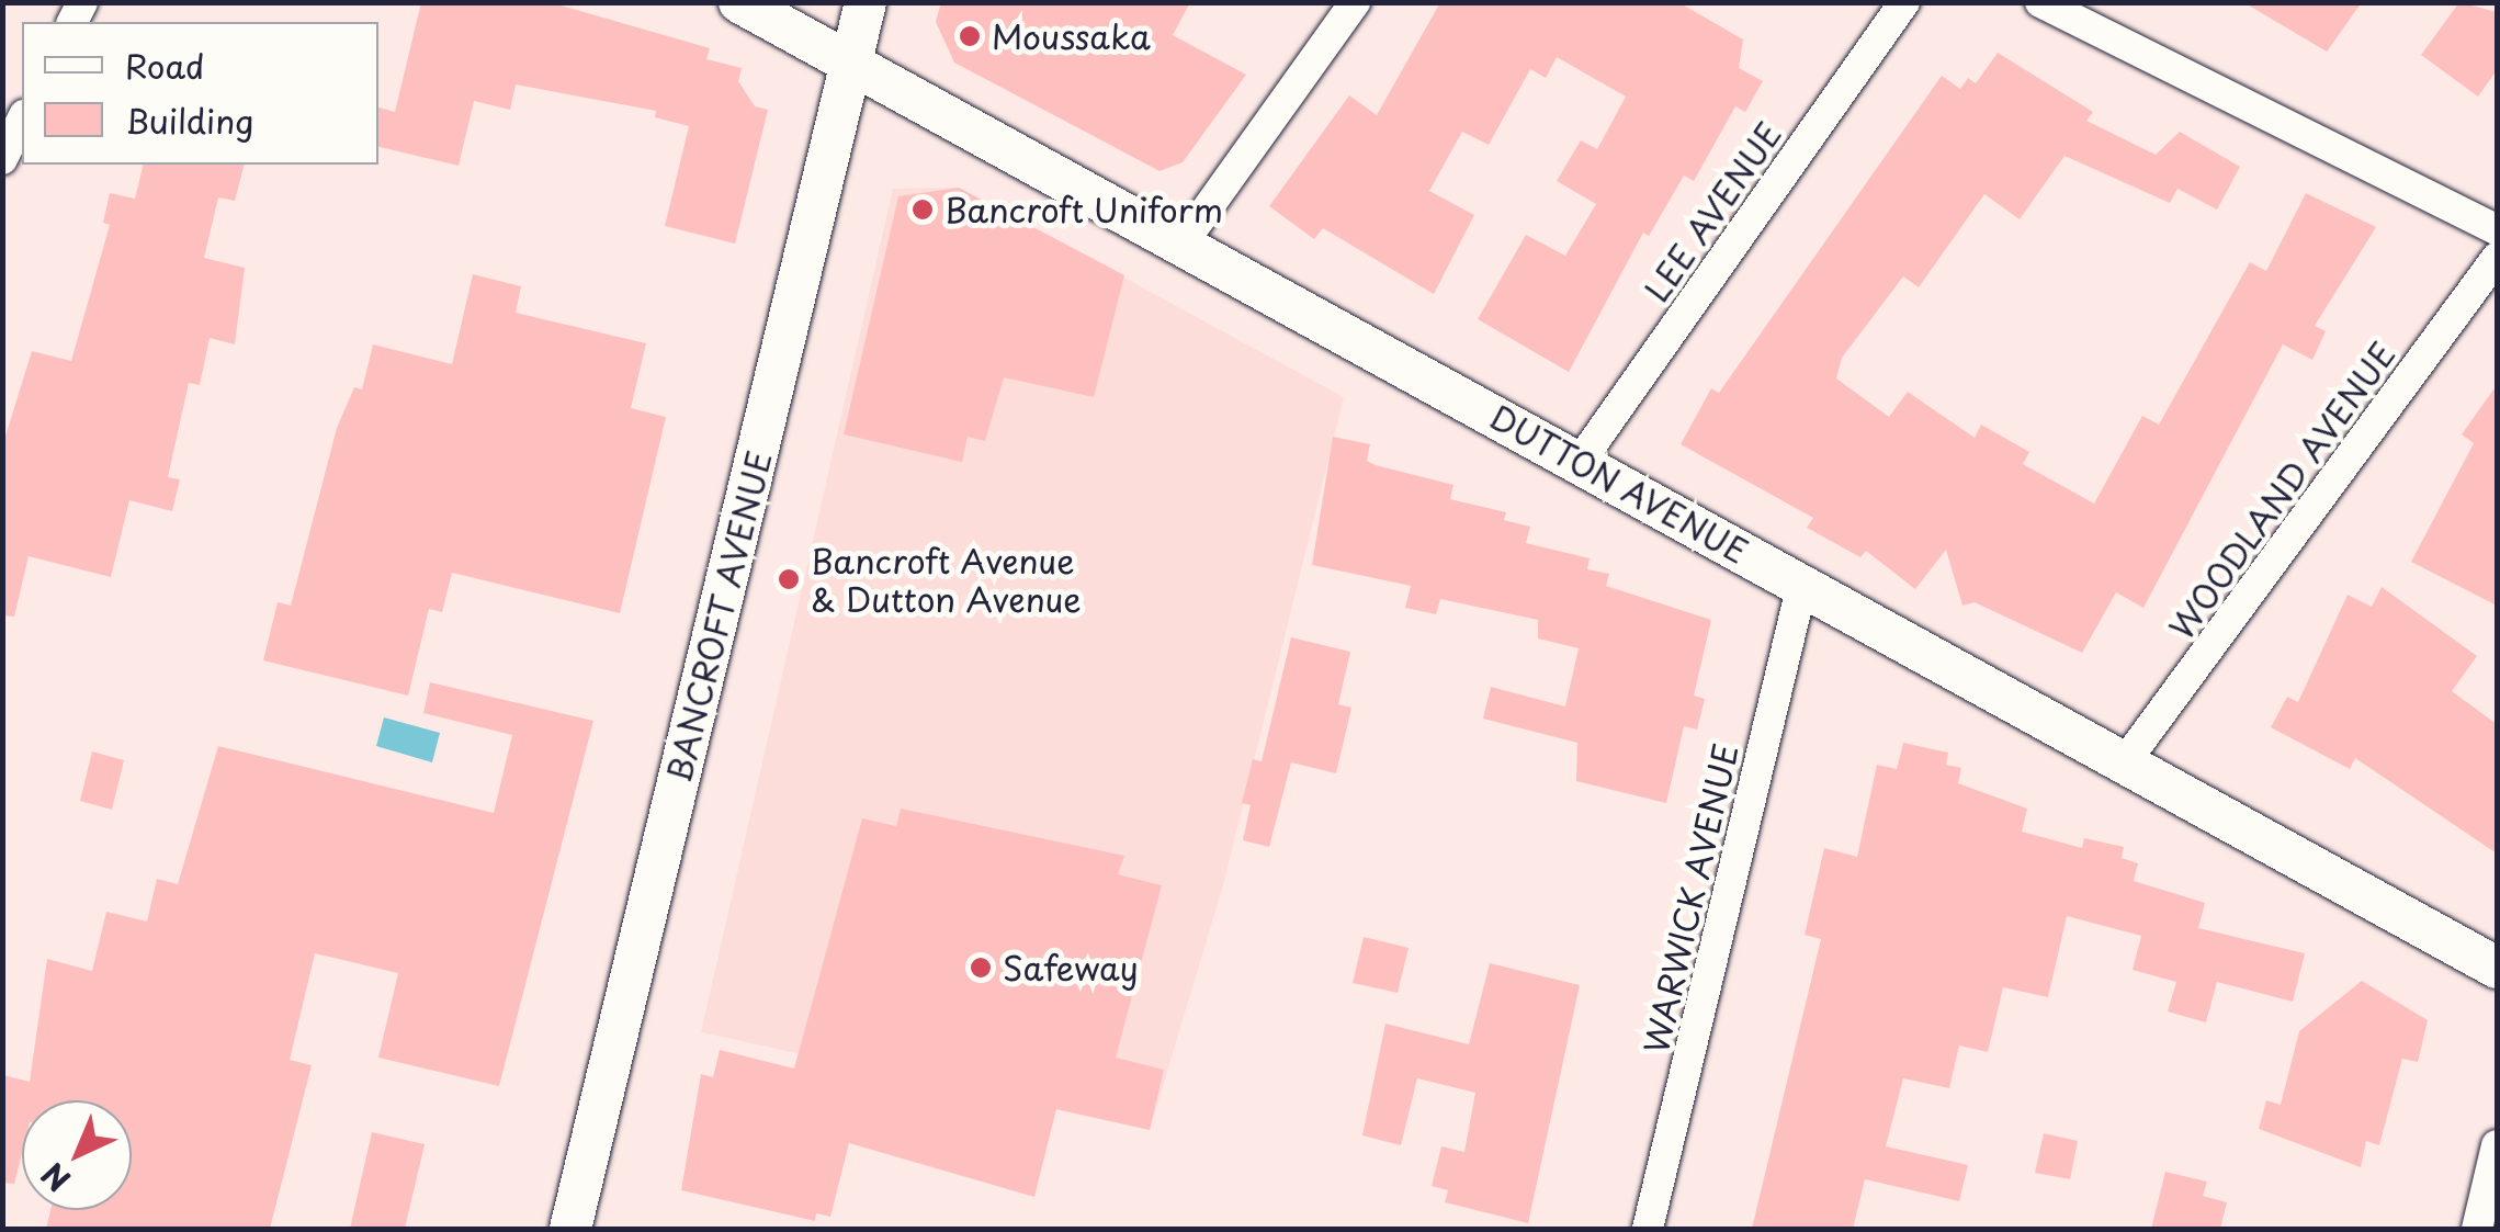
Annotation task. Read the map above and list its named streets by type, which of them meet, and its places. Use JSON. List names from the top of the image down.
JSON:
{
  "streets": {
    "street": [
      "LEE AVENUE",
      "DUTTON AVENUE",
      "WOODLAND AVENUE",
      "BANCROFT AVENUE",
      "WARWICK AVENUE"
    ]
  },
  "crossings": [
    ["LEE AVENUE", "DUTTON AVENUE"],
    ["DUTTON AVENUE", "WOODLAND AVENUE"],
    ["DUTTON AVENUE", "BANCROFT AVENUE"],
    ["DUTTON AVENUE", "WARWICK AVENUE"]
  ],
  "places": [
    "Moussaka",
    "Bancroft Uniform",
    "Bancroft Avenue & Dutton Avenue",
    "Safeway"
  ],
  "legend": ["Road", "Building"],
  "north": "bottom left"
}
